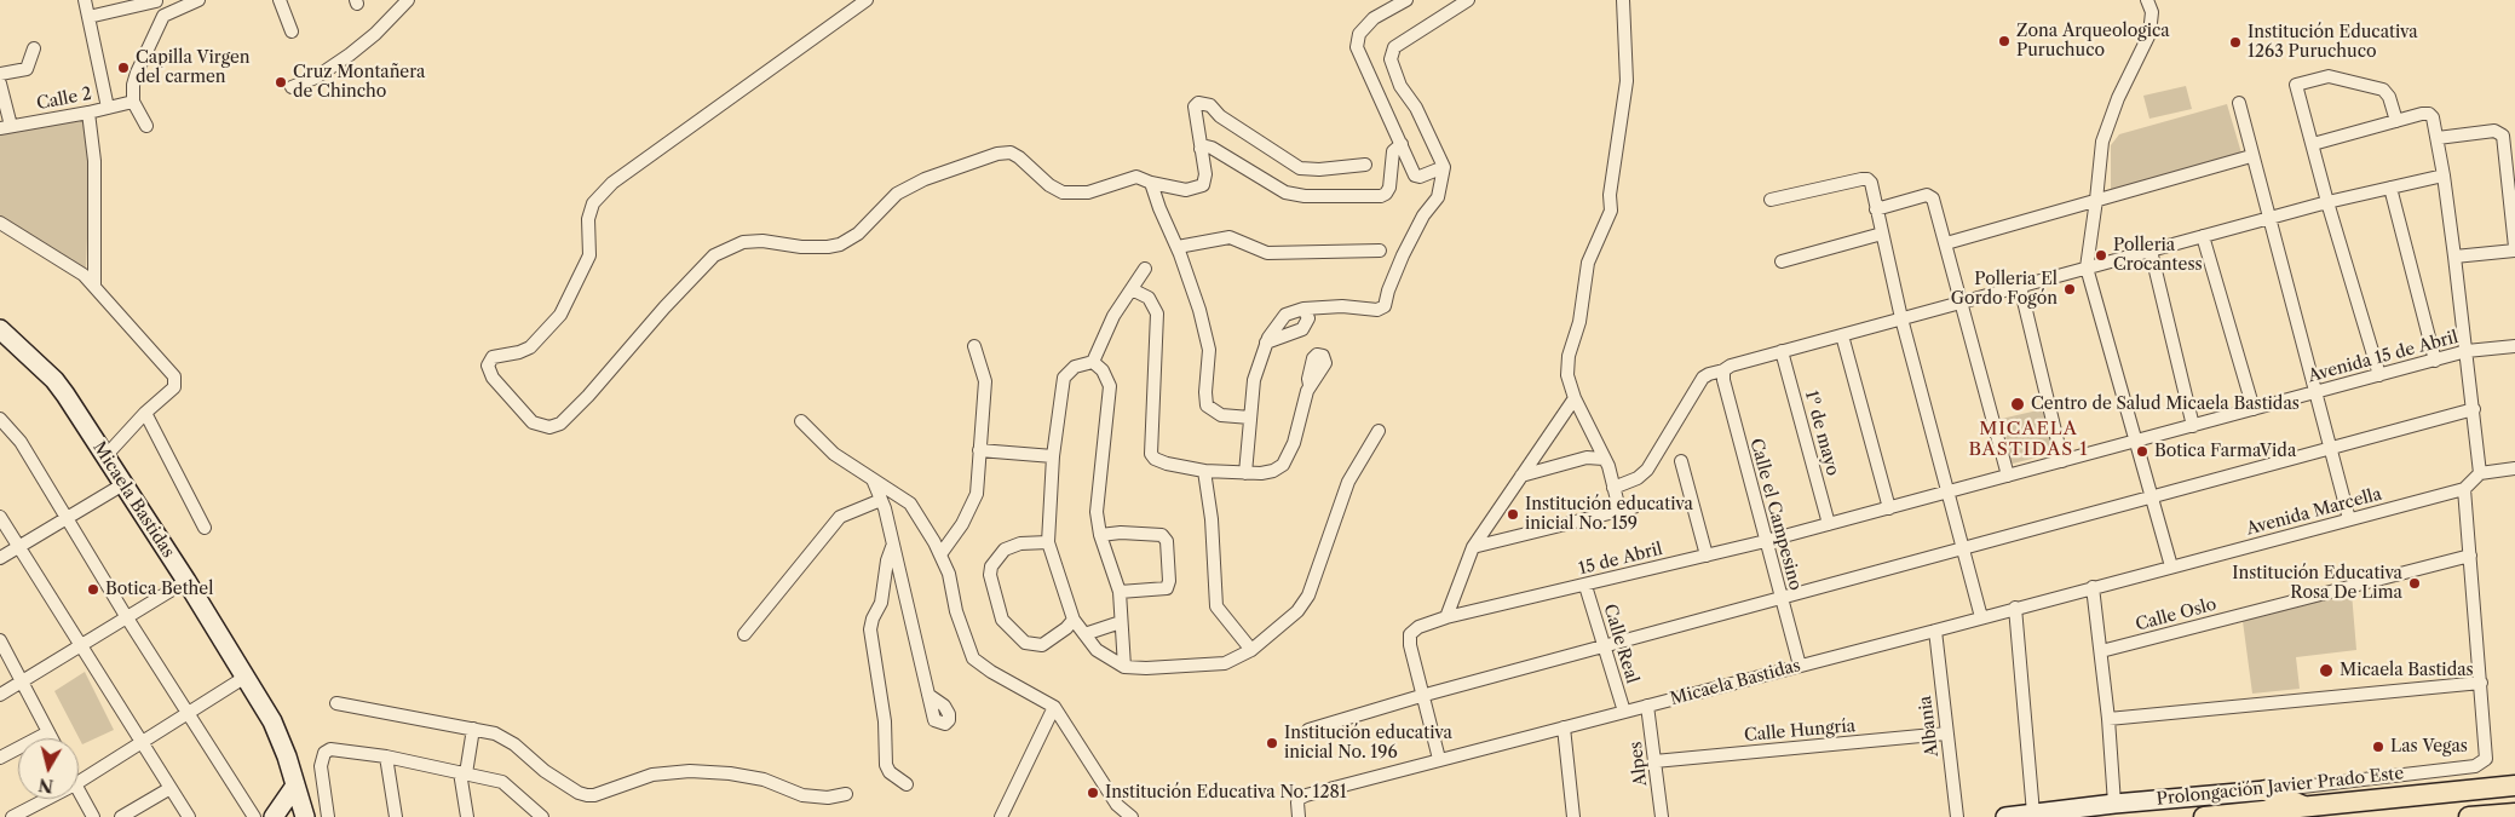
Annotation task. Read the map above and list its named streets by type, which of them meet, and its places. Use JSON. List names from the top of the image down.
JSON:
{
  "streets": {
    "main road": ["Prolongación Javier Prado Este"],
    "street": [
      "Calle 2",
      "Avenida 15 de Abril",
      "1º de mayo",
      "Micaela Bastidas",
      "Avenida Marcella",
      "Calle el Campesino",
      "15 de Abril",
      "Calle Oslo",
      "Calle Real",
      "Albania",
      "Calle Hungría",
      "Alpes"
    ]
  },
  "crossings": [
    ["Avenida 15 de Abril", "15 de Abril"],
    ["1º de mayo", "15 de Abril"],
    ["Micaela Bastidas", "Avenida Marcella"],
    ["Micaela Bastidas", "Calle el Campesino"],
    ["Micaela Bastidas", "Calle Real"],
    ["Micaela Bastidas", "Albania"],
    ["Micaela Bastidas", "Alpes"],
    ["Calle el Campesino", "15 de Abril"],
    ["15 de Abril", "Calle Real"],
    ["Albania", "Calle Hungría"],
    ["Calle Hungría", "Alpes"]
  ],
  "districts": ["MICAELA BASTIDAS 1"],
  "places": [
    "Zona Arqueologica Puruchuco",
    "Institución Educativa 1263 Puruchuco",
    "Capilla Virgen del carmen",
    "Cruz Montañera de Chincho",
    "Polleria Crocantess",
    "Polleria El Gordo Fogón",
    "Centro de Salud Micaela Bastidas",
    "Botica FarmaVida",
    "Institución educativa inicial No. 159",
    "Institución Educativa Rosa De Lima",
    "Botica Bethel",
    "Micaela Bastidas",
    "Institución educativa inicial No. 196",
    "Las Vegas",
    "Institución Educativa No. 1281"
  ],
  "north": "bottom"
}
